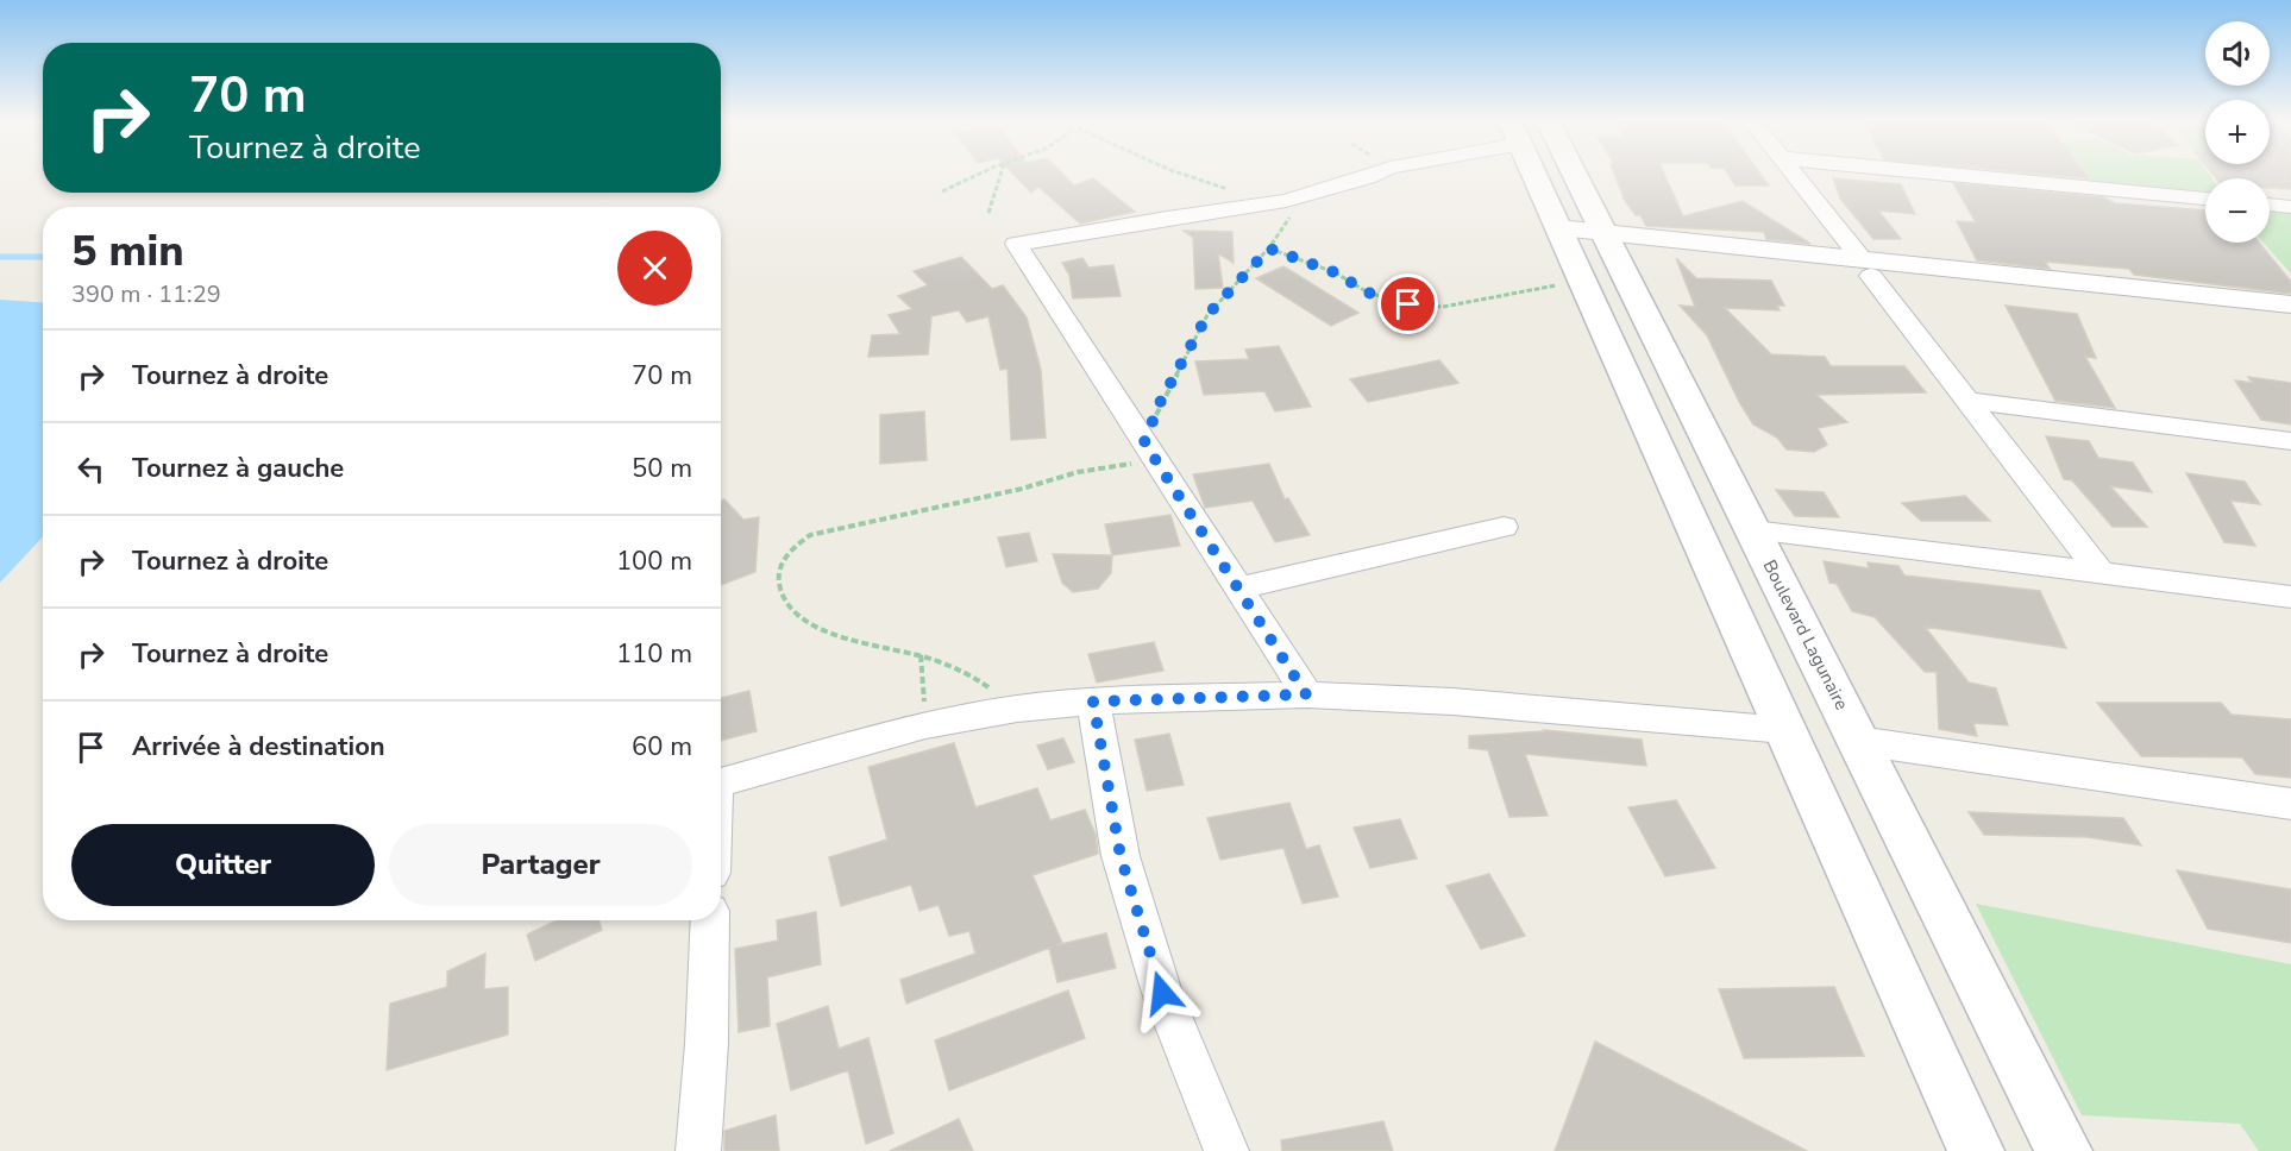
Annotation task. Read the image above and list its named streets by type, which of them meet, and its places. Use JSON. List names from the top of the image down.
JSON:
{
  "streets": {
    "main road": ["Boulevard Lagunaire"]
  },
  "page": {
    "map_buttons": ["+", "−"],
    "turn": ["70 m", "Tournez à droite"],
    "heading": ["5 min", "390 m · 11:29"],
    "list": [
      {
        "name": "Tournez à droite",
        "value": "70 m"
      },
      {
        "name": "Tournez à gauche",
        "value": "50 m"
      },
      {
        "name": "Tournez à droite",
        "value": "100 m"
      },
      {
        "name": "Tournez à droite",
        "value": "110 m"
      },
      {
        "name": "Arrivée à destination",
        "value": "60 m"
      }
    ],
    "buttons": ["Quitter", "Partager"]
  }
}
